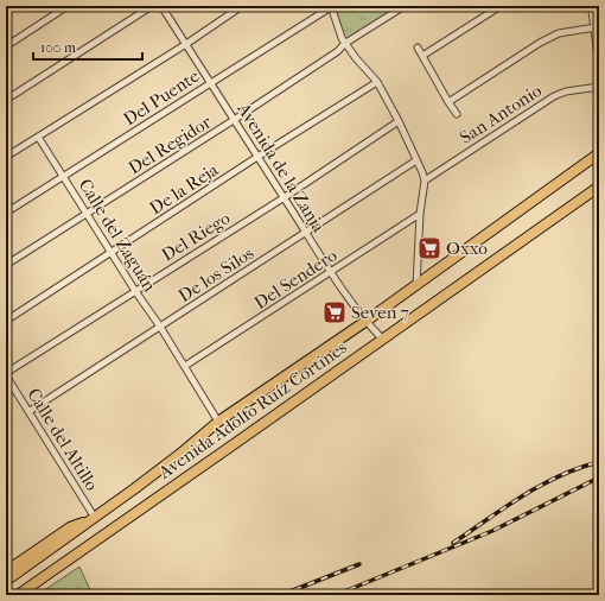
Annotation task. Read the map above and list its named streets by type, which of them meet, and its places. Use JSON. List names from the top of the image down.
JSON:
{
  "streets": {
    "main road": ["Avenida Adolfo Ruíz Cortines"],
    "street": [
      "Del Puente",
      "San Antonio",
      "Del Regidor",
      "Avenida de la Zanja",
      "De la Reja",
      "Calle del Zaguán",
      "Del Riego",
      "De los Silos",
      "Del Sendero",
      "Calle del Altillo"
    ]
  },
  "crossings": [
    ["Del Puente", "Avenida de la Zanja"],
    ["Del Puente", "Calle del Zaguán"],
    ["Del Regidor", "Avenida de la Zanja"],
    ["Del Regidor", "Calle del Zaguán"],
    ["Avenida de la Zanja", "De la Reja"],
    ["Avenida de la Zanja", "Del Riego"],
    ["Avenida de la Zanja", "De los Silos"],
    ["Avenida de la Zanja", "Del Sendero"],
    ["Avenida de la Zanja", "Avenida Adolfo Ruíz Cortines"],
    ["De la Reja", "Calle del Zaguán"],
    ["Calle del Zaguán", "Del Riego"],
    ["Calle del Zaguán", "De los Silos"],
    ["Calle del Zaguán", "Del Sendero"],
    ["Calle del Zaguán", "Avenida Adolfo Ruíz Cortines"],
    ["Del Riego", "Calle del Altillo"],
    ["De los Silos", "Calle del Altillo"],
    ["Avenida Adolfo Ruíz Cortines", "Calle del Altillo"]
  ],
  "places": {
    "supermarket": ["Oxxo", "Seven 7"]
  },
  "scale_bar": "100 m"
}
